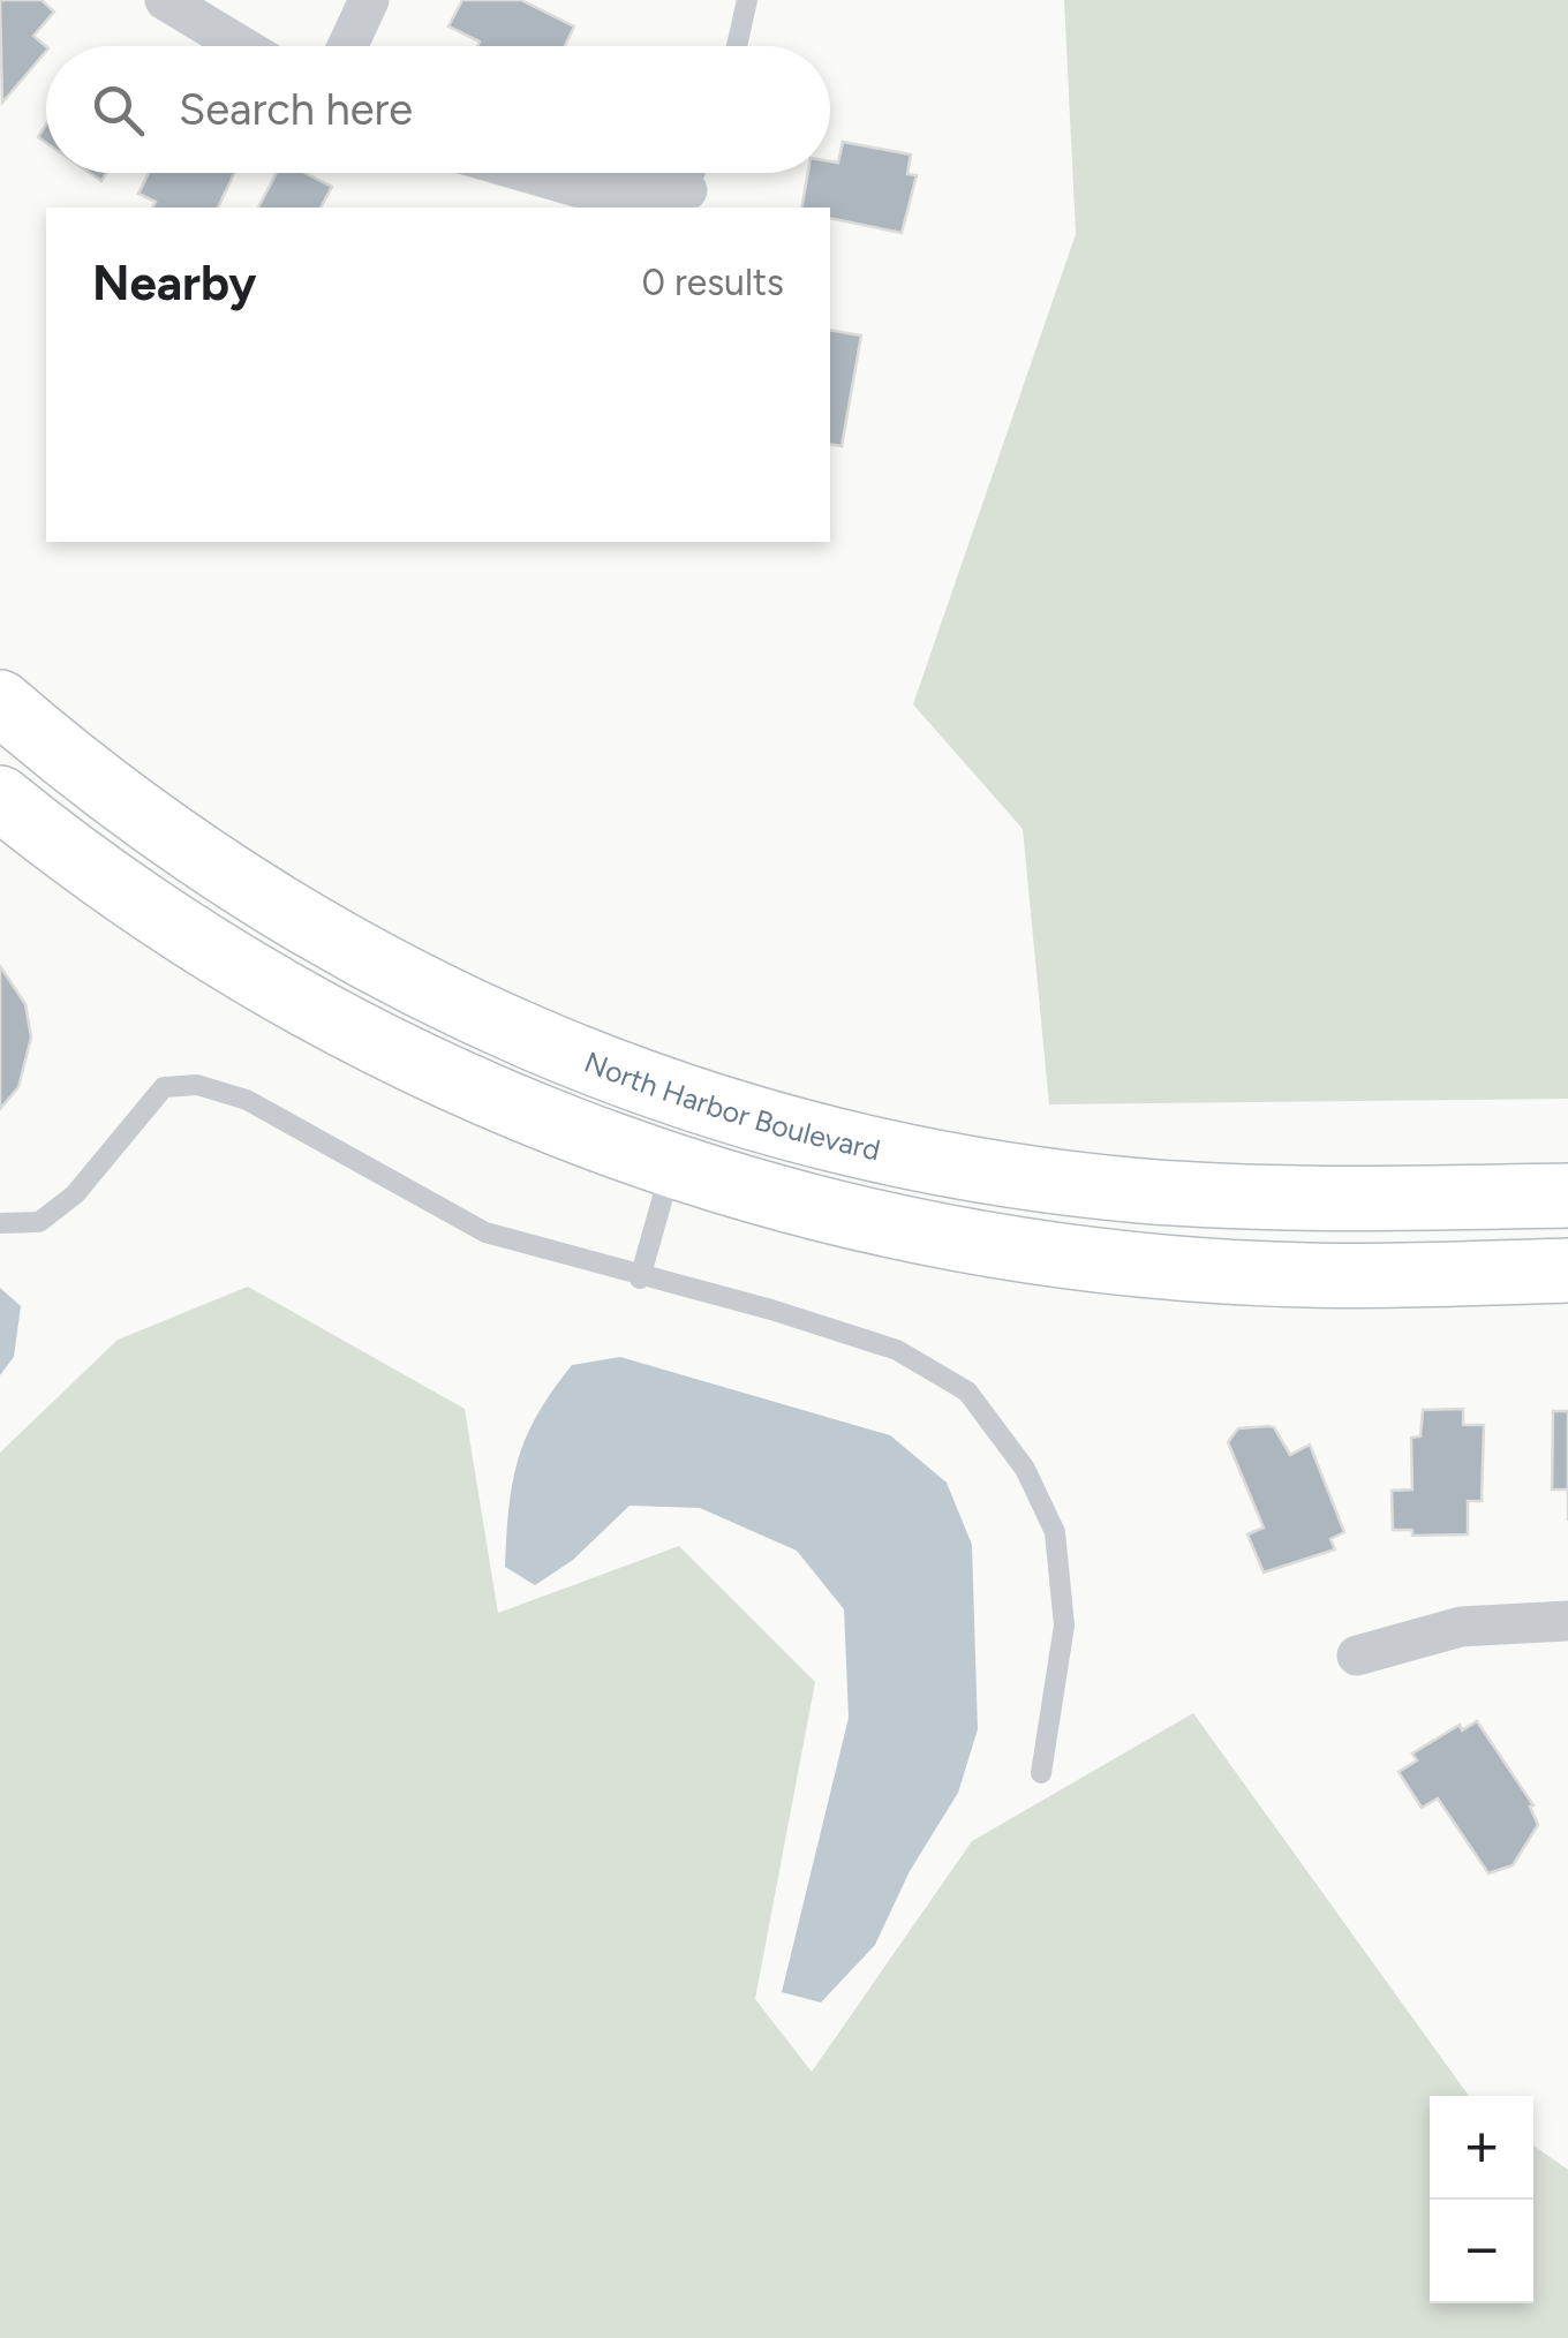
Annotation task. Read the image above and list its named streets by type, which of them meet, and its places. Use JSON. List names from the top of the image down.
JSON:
{
  "streets": {
    "main road": ["North Harbor Boulevard"]
  },
  "page": {
    "search": "Search here",
    "heading": ["Nearby", "0 results"],
    "map_buttons": ["+", "−"]
  }
}
